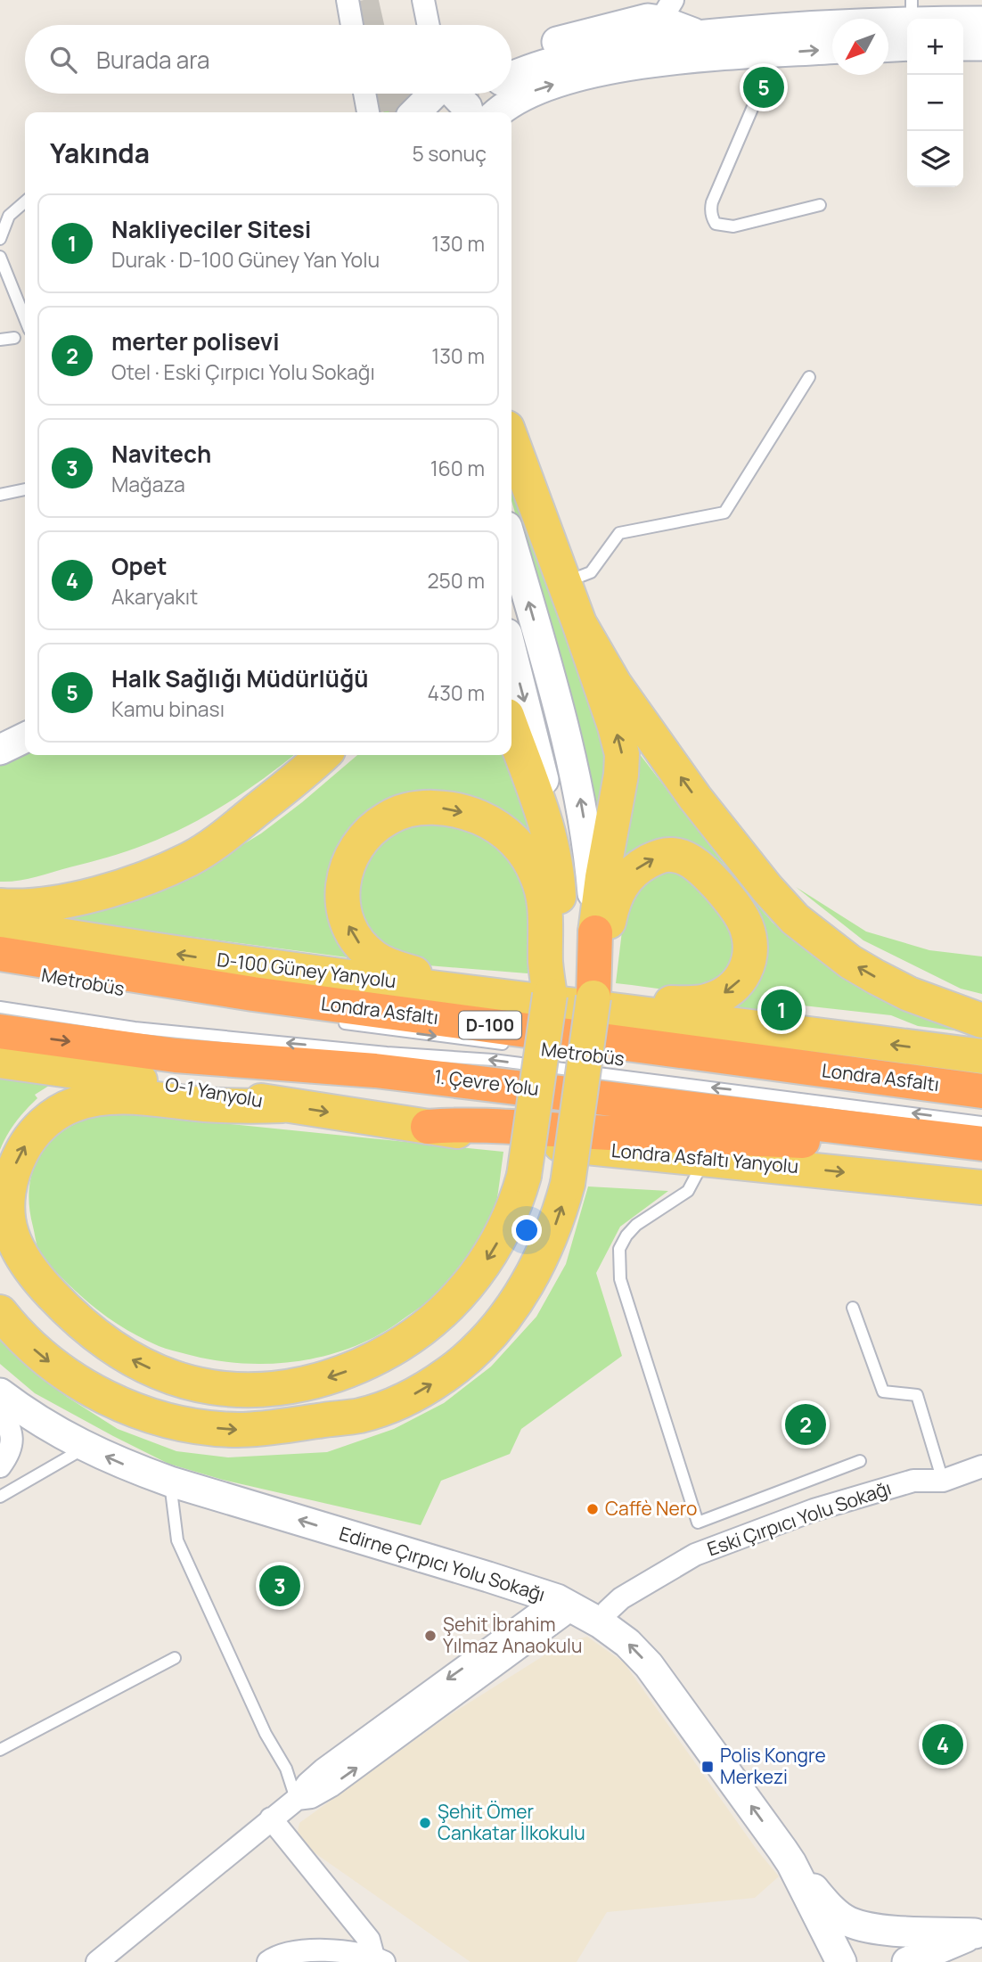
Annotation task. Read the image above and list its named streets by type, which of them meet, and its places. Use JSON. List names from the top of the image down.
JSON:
{
  "streets": {
    "highway": ["Londra Asfaltı", "D-100", "1. Çevre Yolu"],
    "main road": [
      "D-100 Güney Yanyolu",
      "O-1 Yanyolu",
      "Londra Asfaltı Yanyolu",
      "Edirne Çırpıcı Yolu Sokağı"
    ],
    "street": ["Eski Çırpıcı Yolu Sokağı"],
    "lane": ["Metrobüs"]
  },
  "crossings": [
    ["O-1 Yanyolu", "Londra Asfaltı Yanyolu"],
    ["Eski Çırpıcı Yolu Sokağı", "Edirne Çırpıcı Yolu Sokağı"]
  ],
  "one_way": ["D-100 Güney Yanyolu", "Londra Asfaltı Yanyolu", "Edirne Çırpıcı Yolu Sokağı"],
  "places": {
    "other": ["Caffè Nero", "Şehit İbrahim Yılmaz Anaokulu", "Şehit Ömer Cankatar İlkokulu"],
    "transit": ["Polis Kongre Merkezi"]
  },
  "north": "bottom left",
  "page": {
    "map_buttons": ["+", "−"],
    "search": "Burada ara",
    "pins": [
      "5",
      "1",
      "2",
      "3",
      "4"
    ],
    "heading": ["Yakında", "5 sonuç"],
    "list": [
      {
        "mark": "1",
        "name": "Nakliyeciler Sitesi",
        "note": "Durak · D-100 Güney Yan Yolu",
        "value": "130 m"
      },
      {
        "mark": "2",
        "name": "merter polisevi",
        "note": "Otel · Eski Çırpıcı Yolu Sokağı",
        "value": "130 m"
      },
      {
        "mark": "3",
        "name": "Navitech",
        "note": "Mağaza",
        "value": "160 m"
      },
      {
        "mark": "4",
        "name": "Opet",
        "note": "Akaryakıt",
        "value": "250 m"
      },
      {
        "mark": "5",
        "name": "Halk Sağlığı Müdürlüğü",
        "note": "Kamu binası",
        "value": "430 m"
      }
    ]
  }
}
